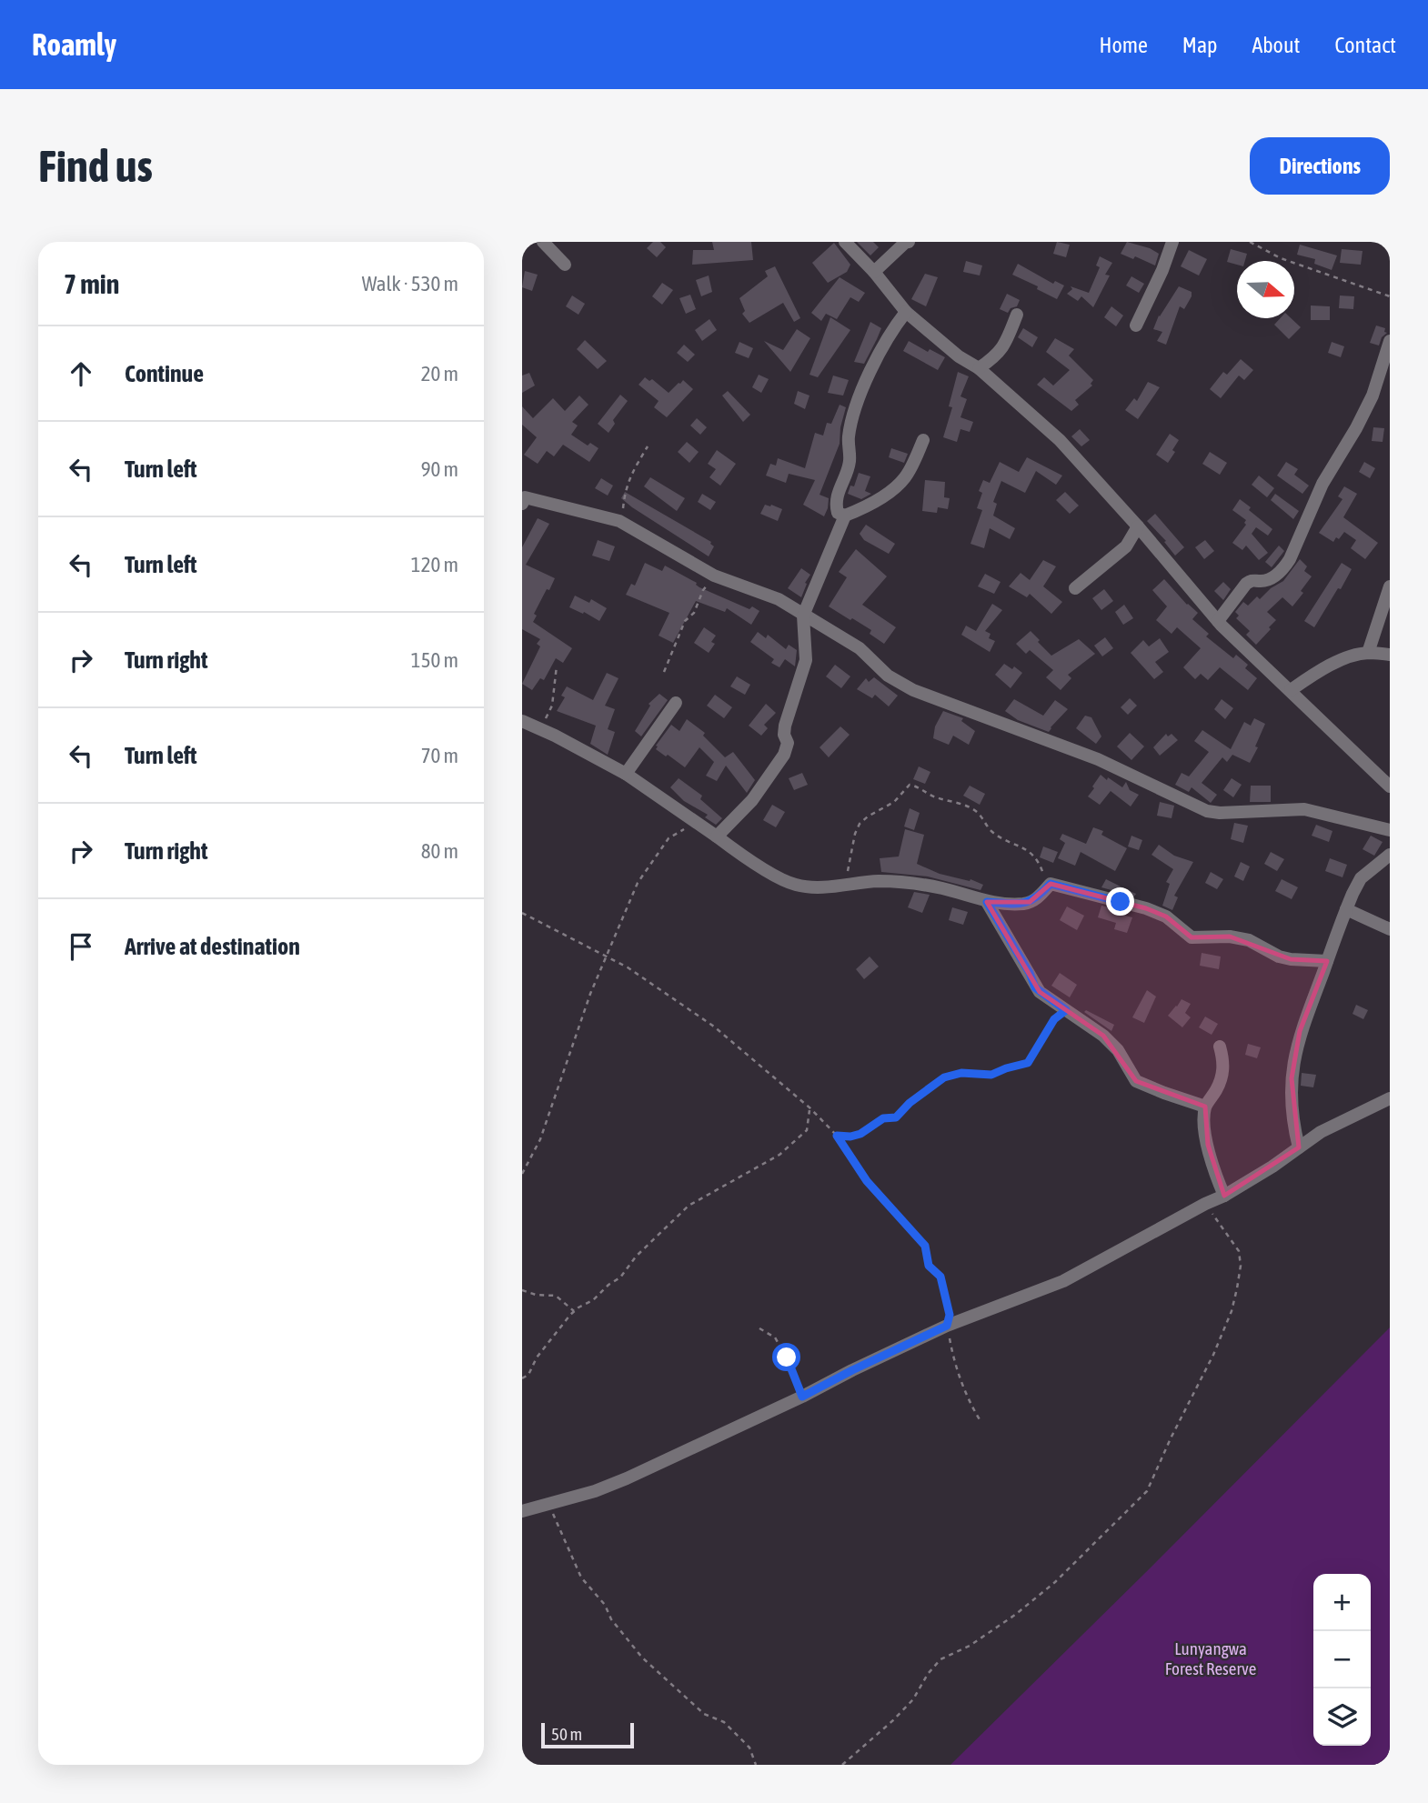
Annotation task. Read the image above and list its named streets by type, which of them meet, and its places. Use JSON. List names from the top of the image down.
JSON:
{
  "parks": ["Lunyangwa Forest Reserve"],
  "scale_bar": "50 m",
  "north": "right",
  "page": {
    "header": "Roamly",
    "nav": [
      "Home",
      "Map",
      "About",
      "Contact"
    ],
    "buttons": "Directions",
    "title": "Find us",
    "heading": ["7 min", "Walk · 530 m"],
    "list": [
      ["Continue", "20 m"],
      ["Turn left", "90 m"],
      ["Turn left", "120 m"],
      ["Turn right", "150 m"],
      ["Turn left", "70 m"],
      ["Turn right", "80 m"],
      "Arrive at destination"
    ],
    "map_buttons": ["+", "−"],
    "scale": "50 m"
  }
}
